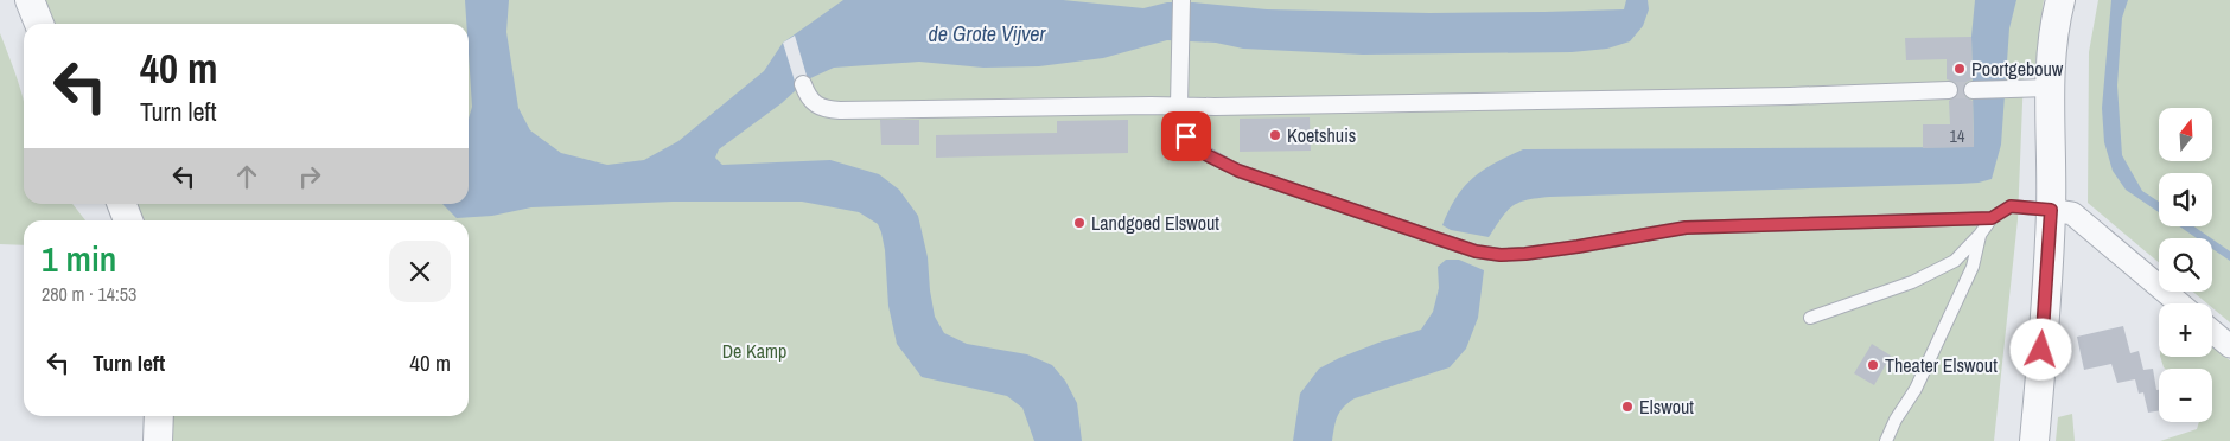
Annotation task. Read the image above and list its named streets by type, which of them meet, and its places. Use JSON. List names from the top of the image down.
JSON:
{
  "water": ["de Grote Vijver"],
  "parks": ["De Kamp"],
  "places": [
    "Poortgebouw",
    "Koetshuis",
    "Landgoed Elswout",
    "Theater Elswout",
    "Elswout"
  ],
  "house_numbers": ["14"],
  "north": "top",
  "page": {
    "turn": ["40 m", "Turn left"],
    "map_buttons": ["+", "−"],
    "heading": ["1 min", "280 m · 14:53"],
    "list": [
      {
        "name": "Turn left",
        "value": "40 m"
      }
    ]
  }
}
